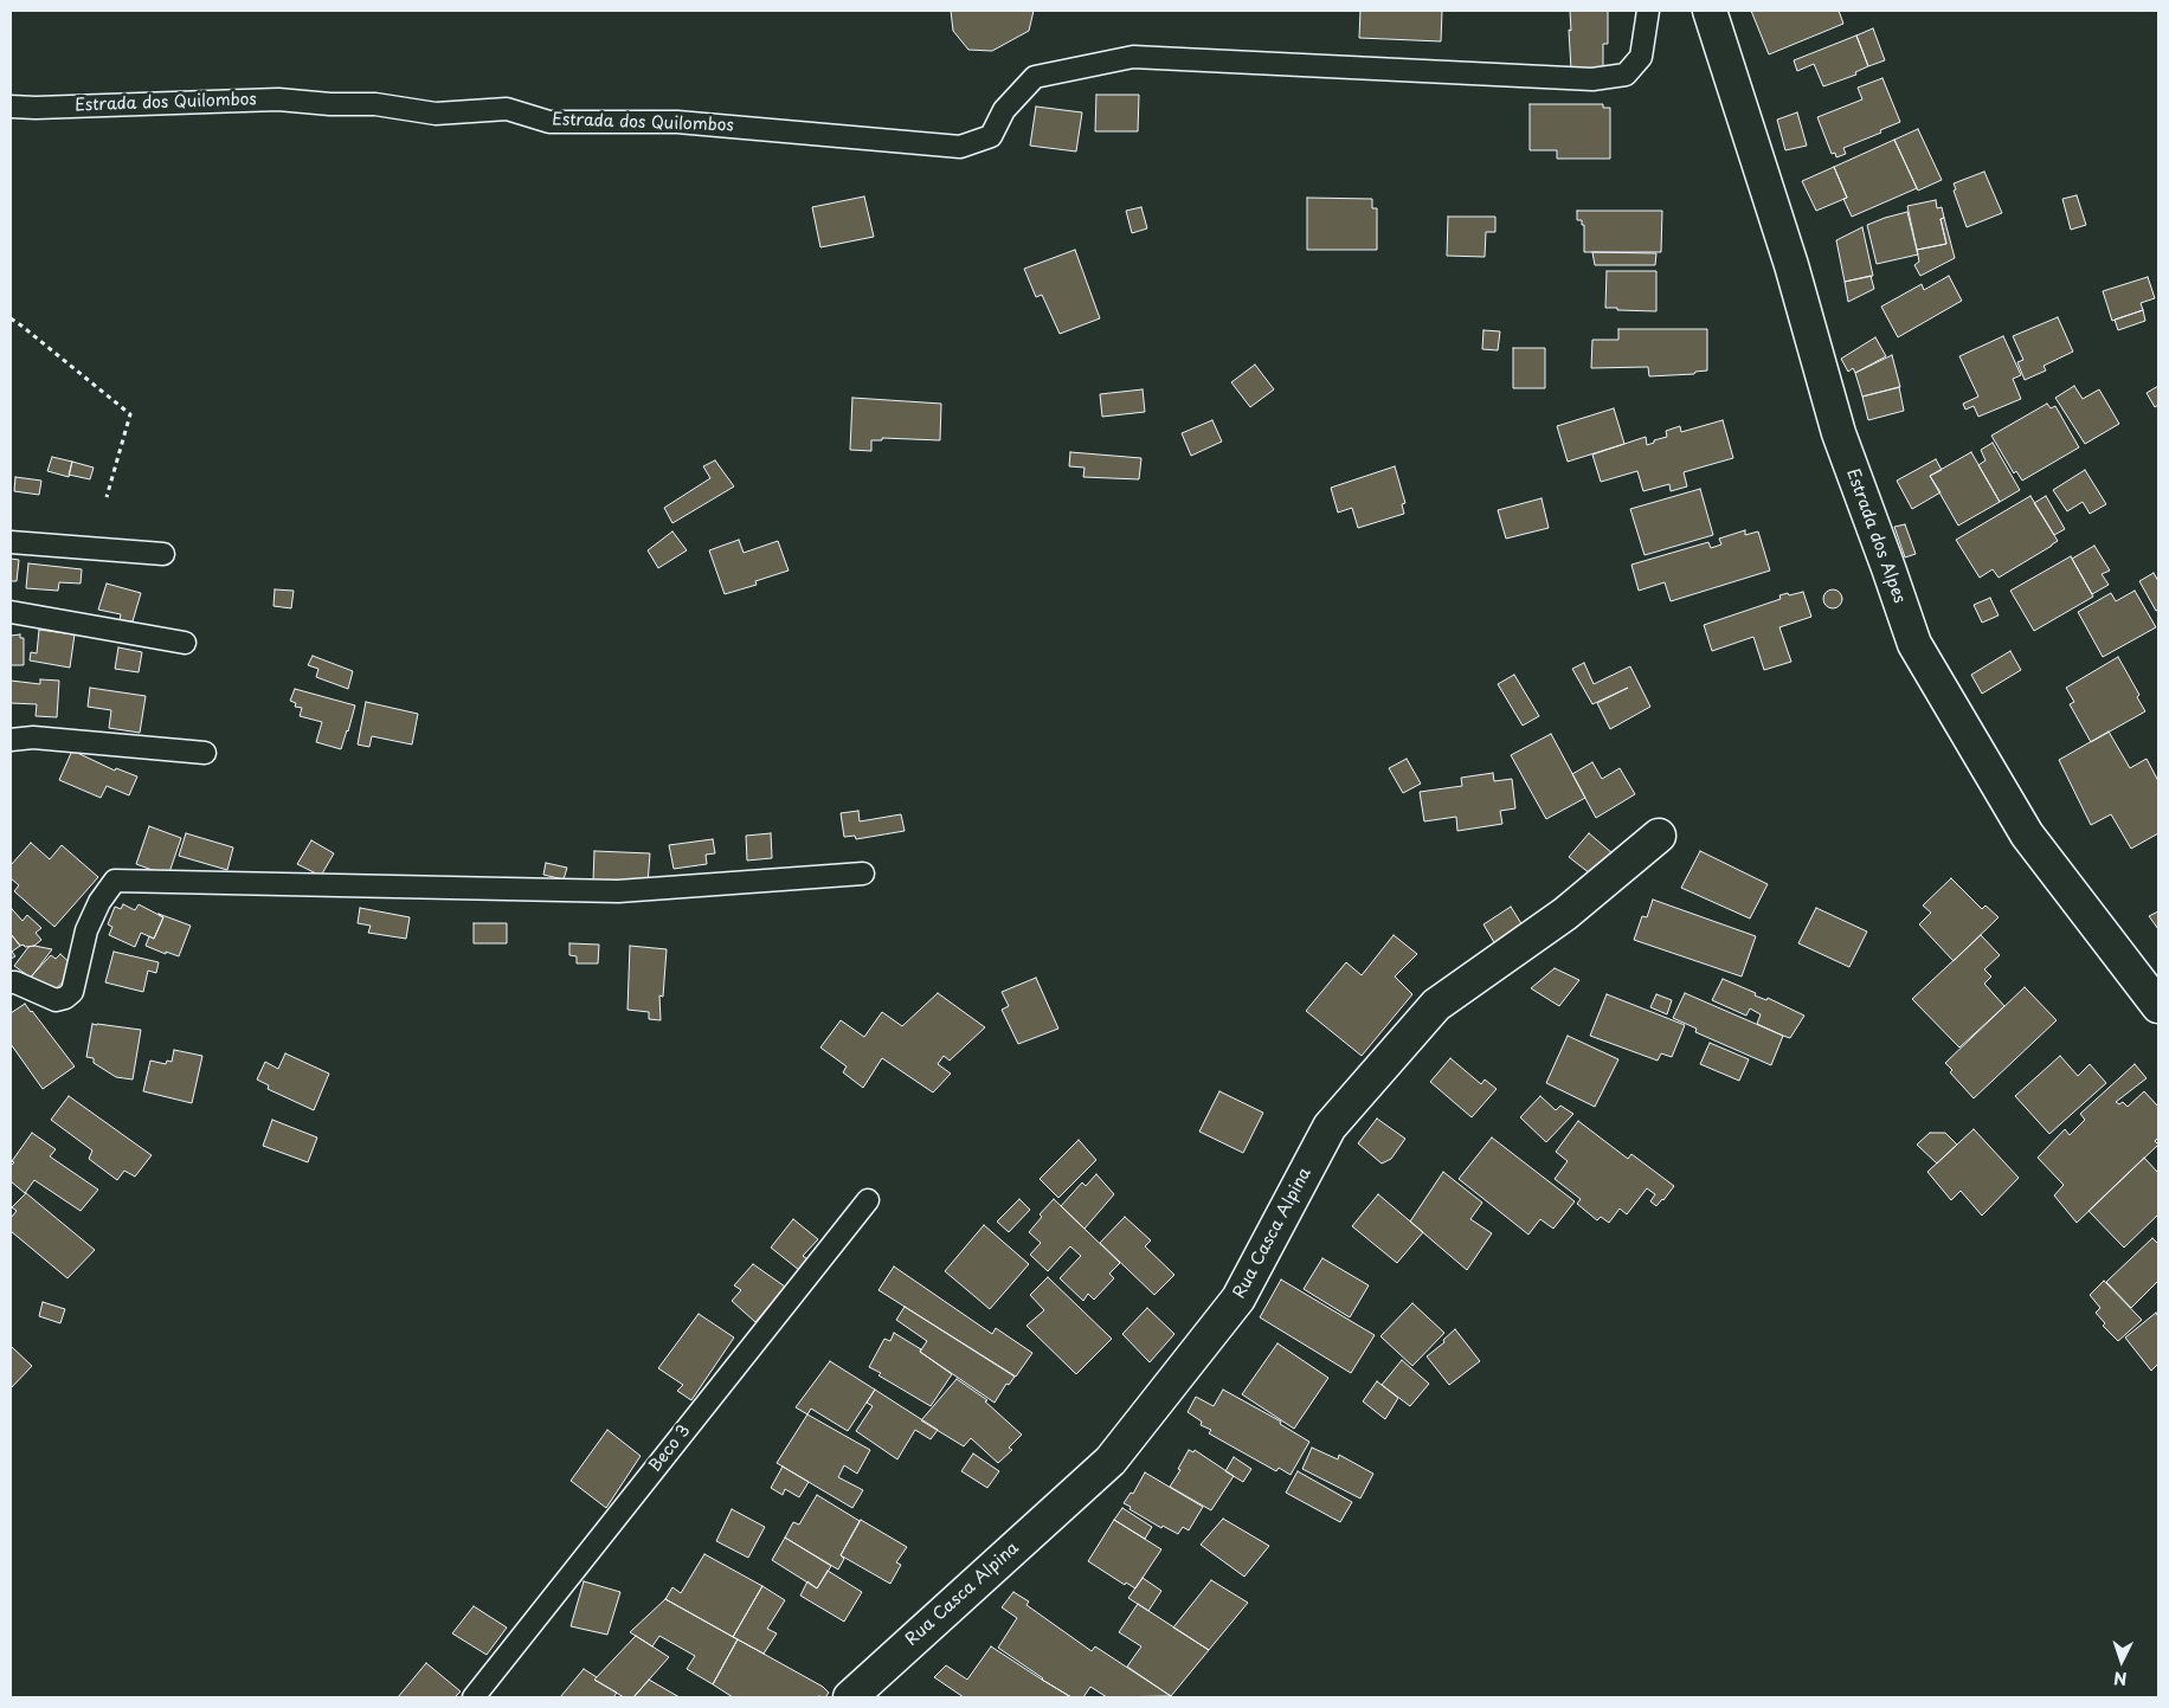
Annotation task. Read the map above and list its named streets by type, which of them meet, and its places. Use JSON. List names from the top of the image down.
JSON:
{
  "streets": {
    "street": ["Estrada dos Alpes", "Rua Casca Alpina"],
    "lane": ["Estrada dos Quilombos", "Beco 3"]
  },
  "north": "bottom"
}
